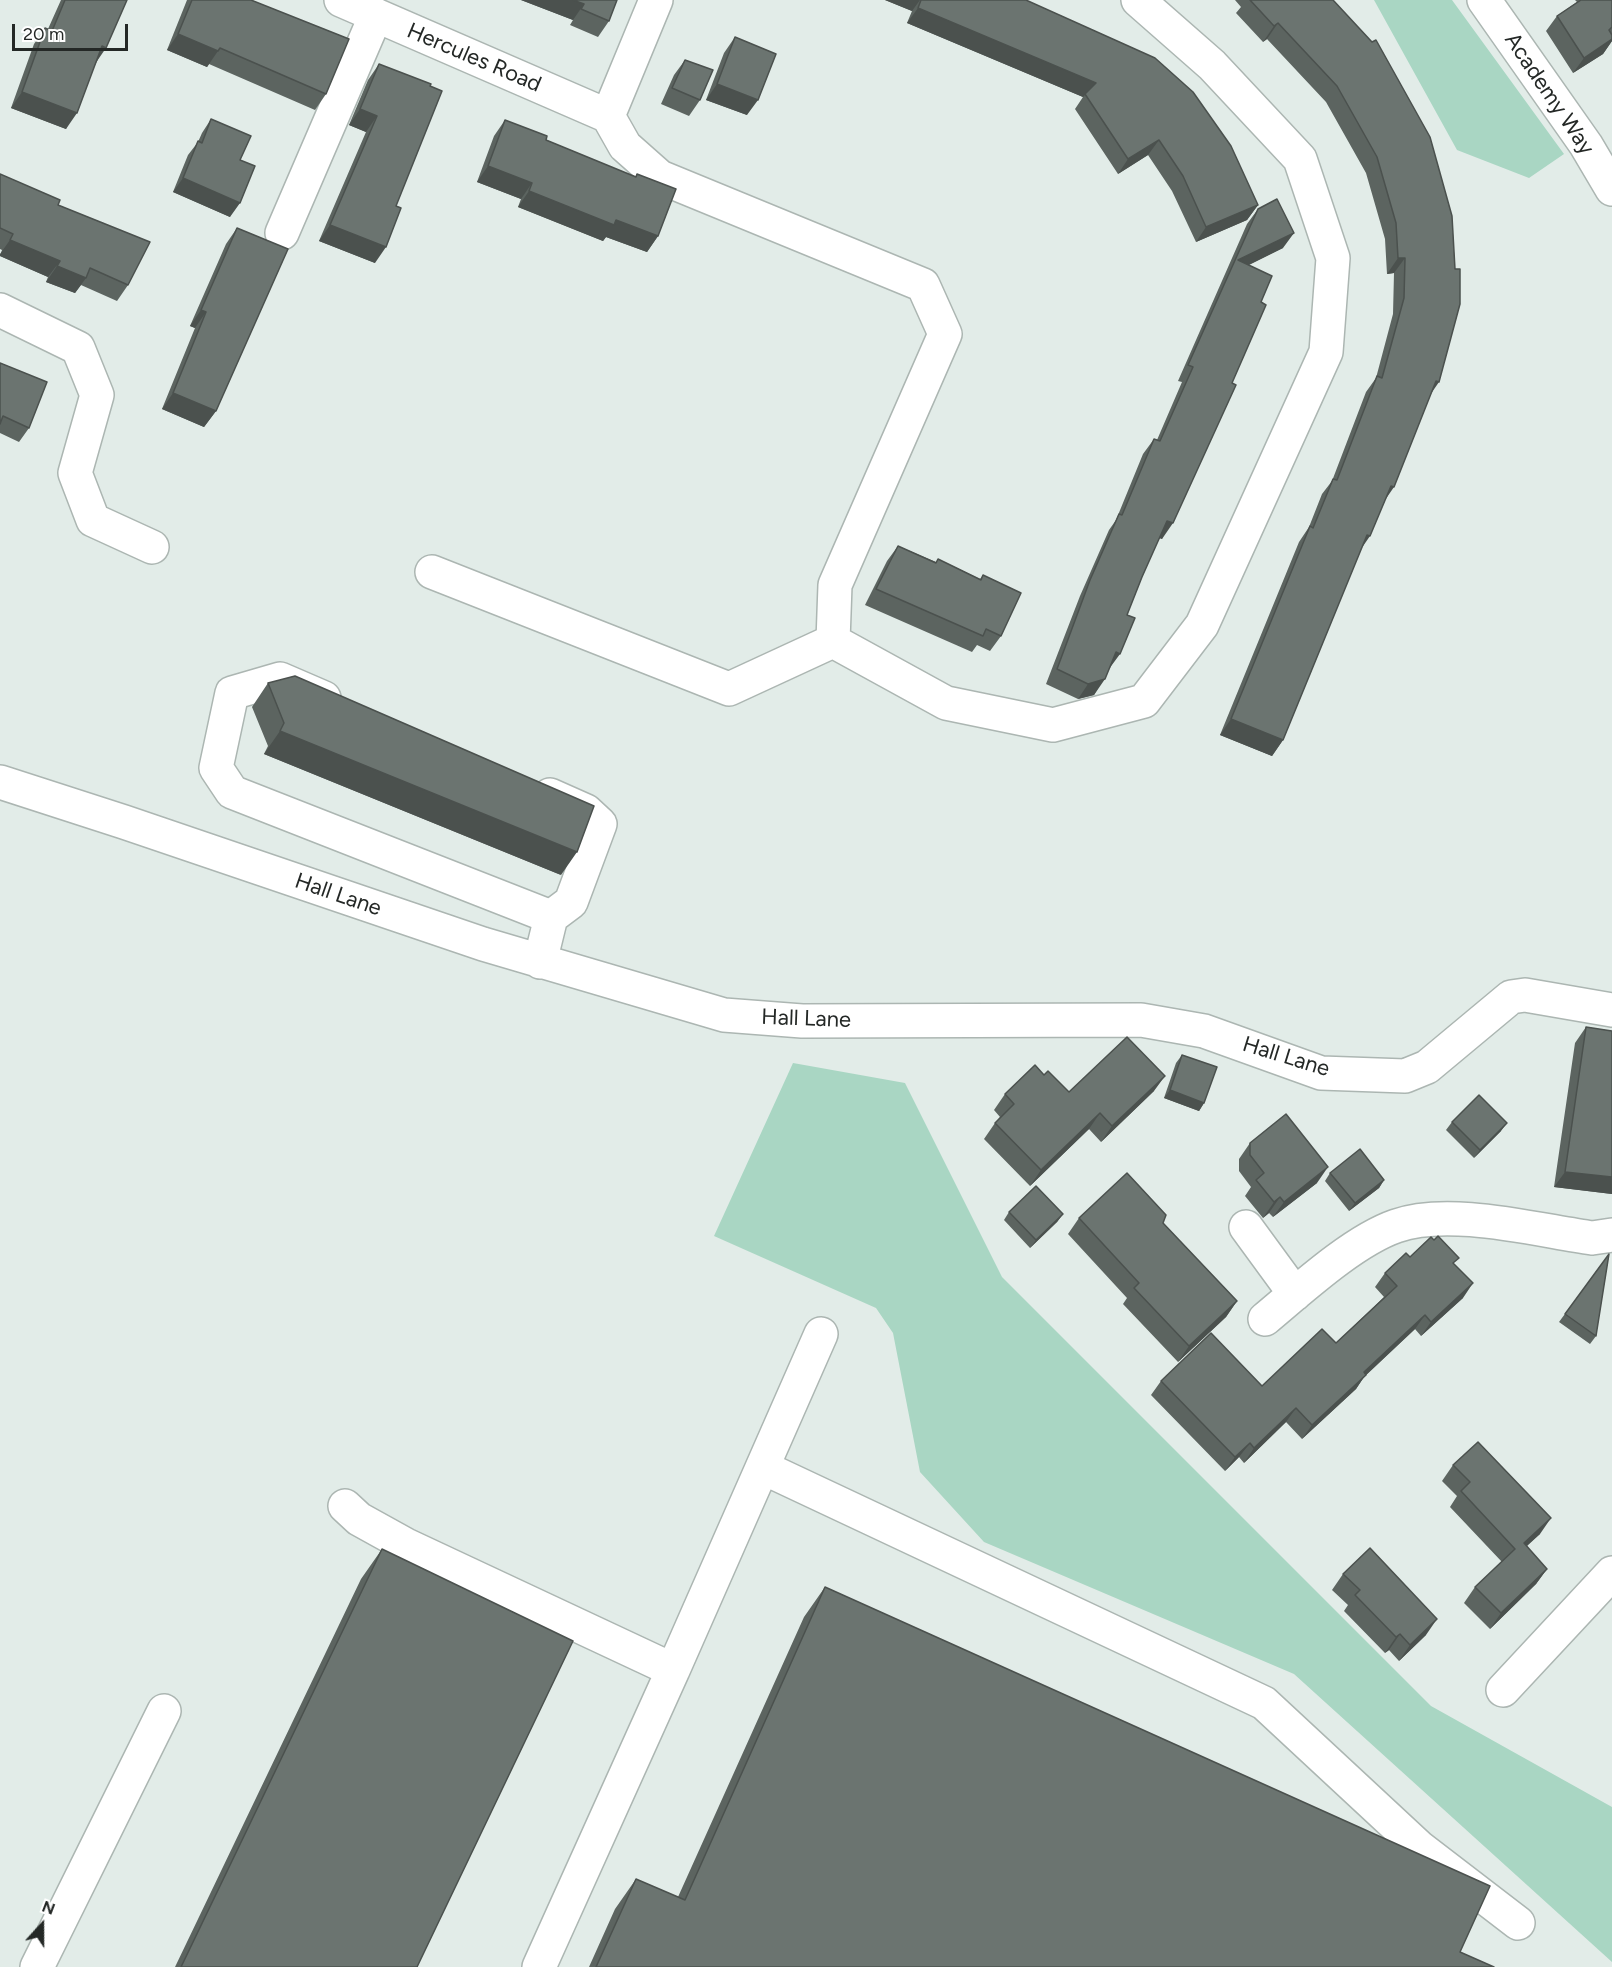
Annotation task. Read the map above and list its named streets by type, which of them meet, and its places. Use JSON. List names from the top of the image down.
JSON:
{
  "streets": {
    "street": ["Hercules Road", "Academy Way", "Hall Lane"]
  },
  "scale_bar": "20 m",
  "north": "top"
}
